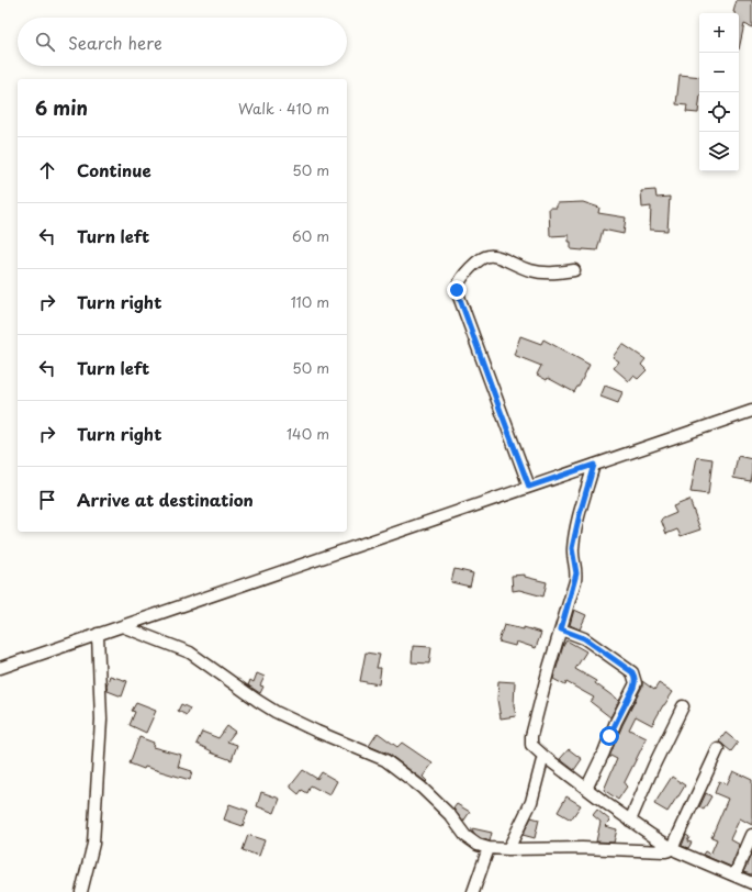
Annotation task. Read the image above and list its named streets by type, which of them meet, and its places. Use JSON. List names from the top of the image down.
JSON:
{
  "page": {
    "map_buttons": ["+", "−"],
    "search": "Search here",
    "heading": ["6 min", "Walk · 410 m"],
    "list": [
      ["Continue", "50 m"],
      ["Turn left", "60 m"],
      ["Turn right", "110 m"],
      ["Turn left", "50 m"],
      ["Turn right", "140 m"],
      "Arrive at destination"
    ]
  }
}
